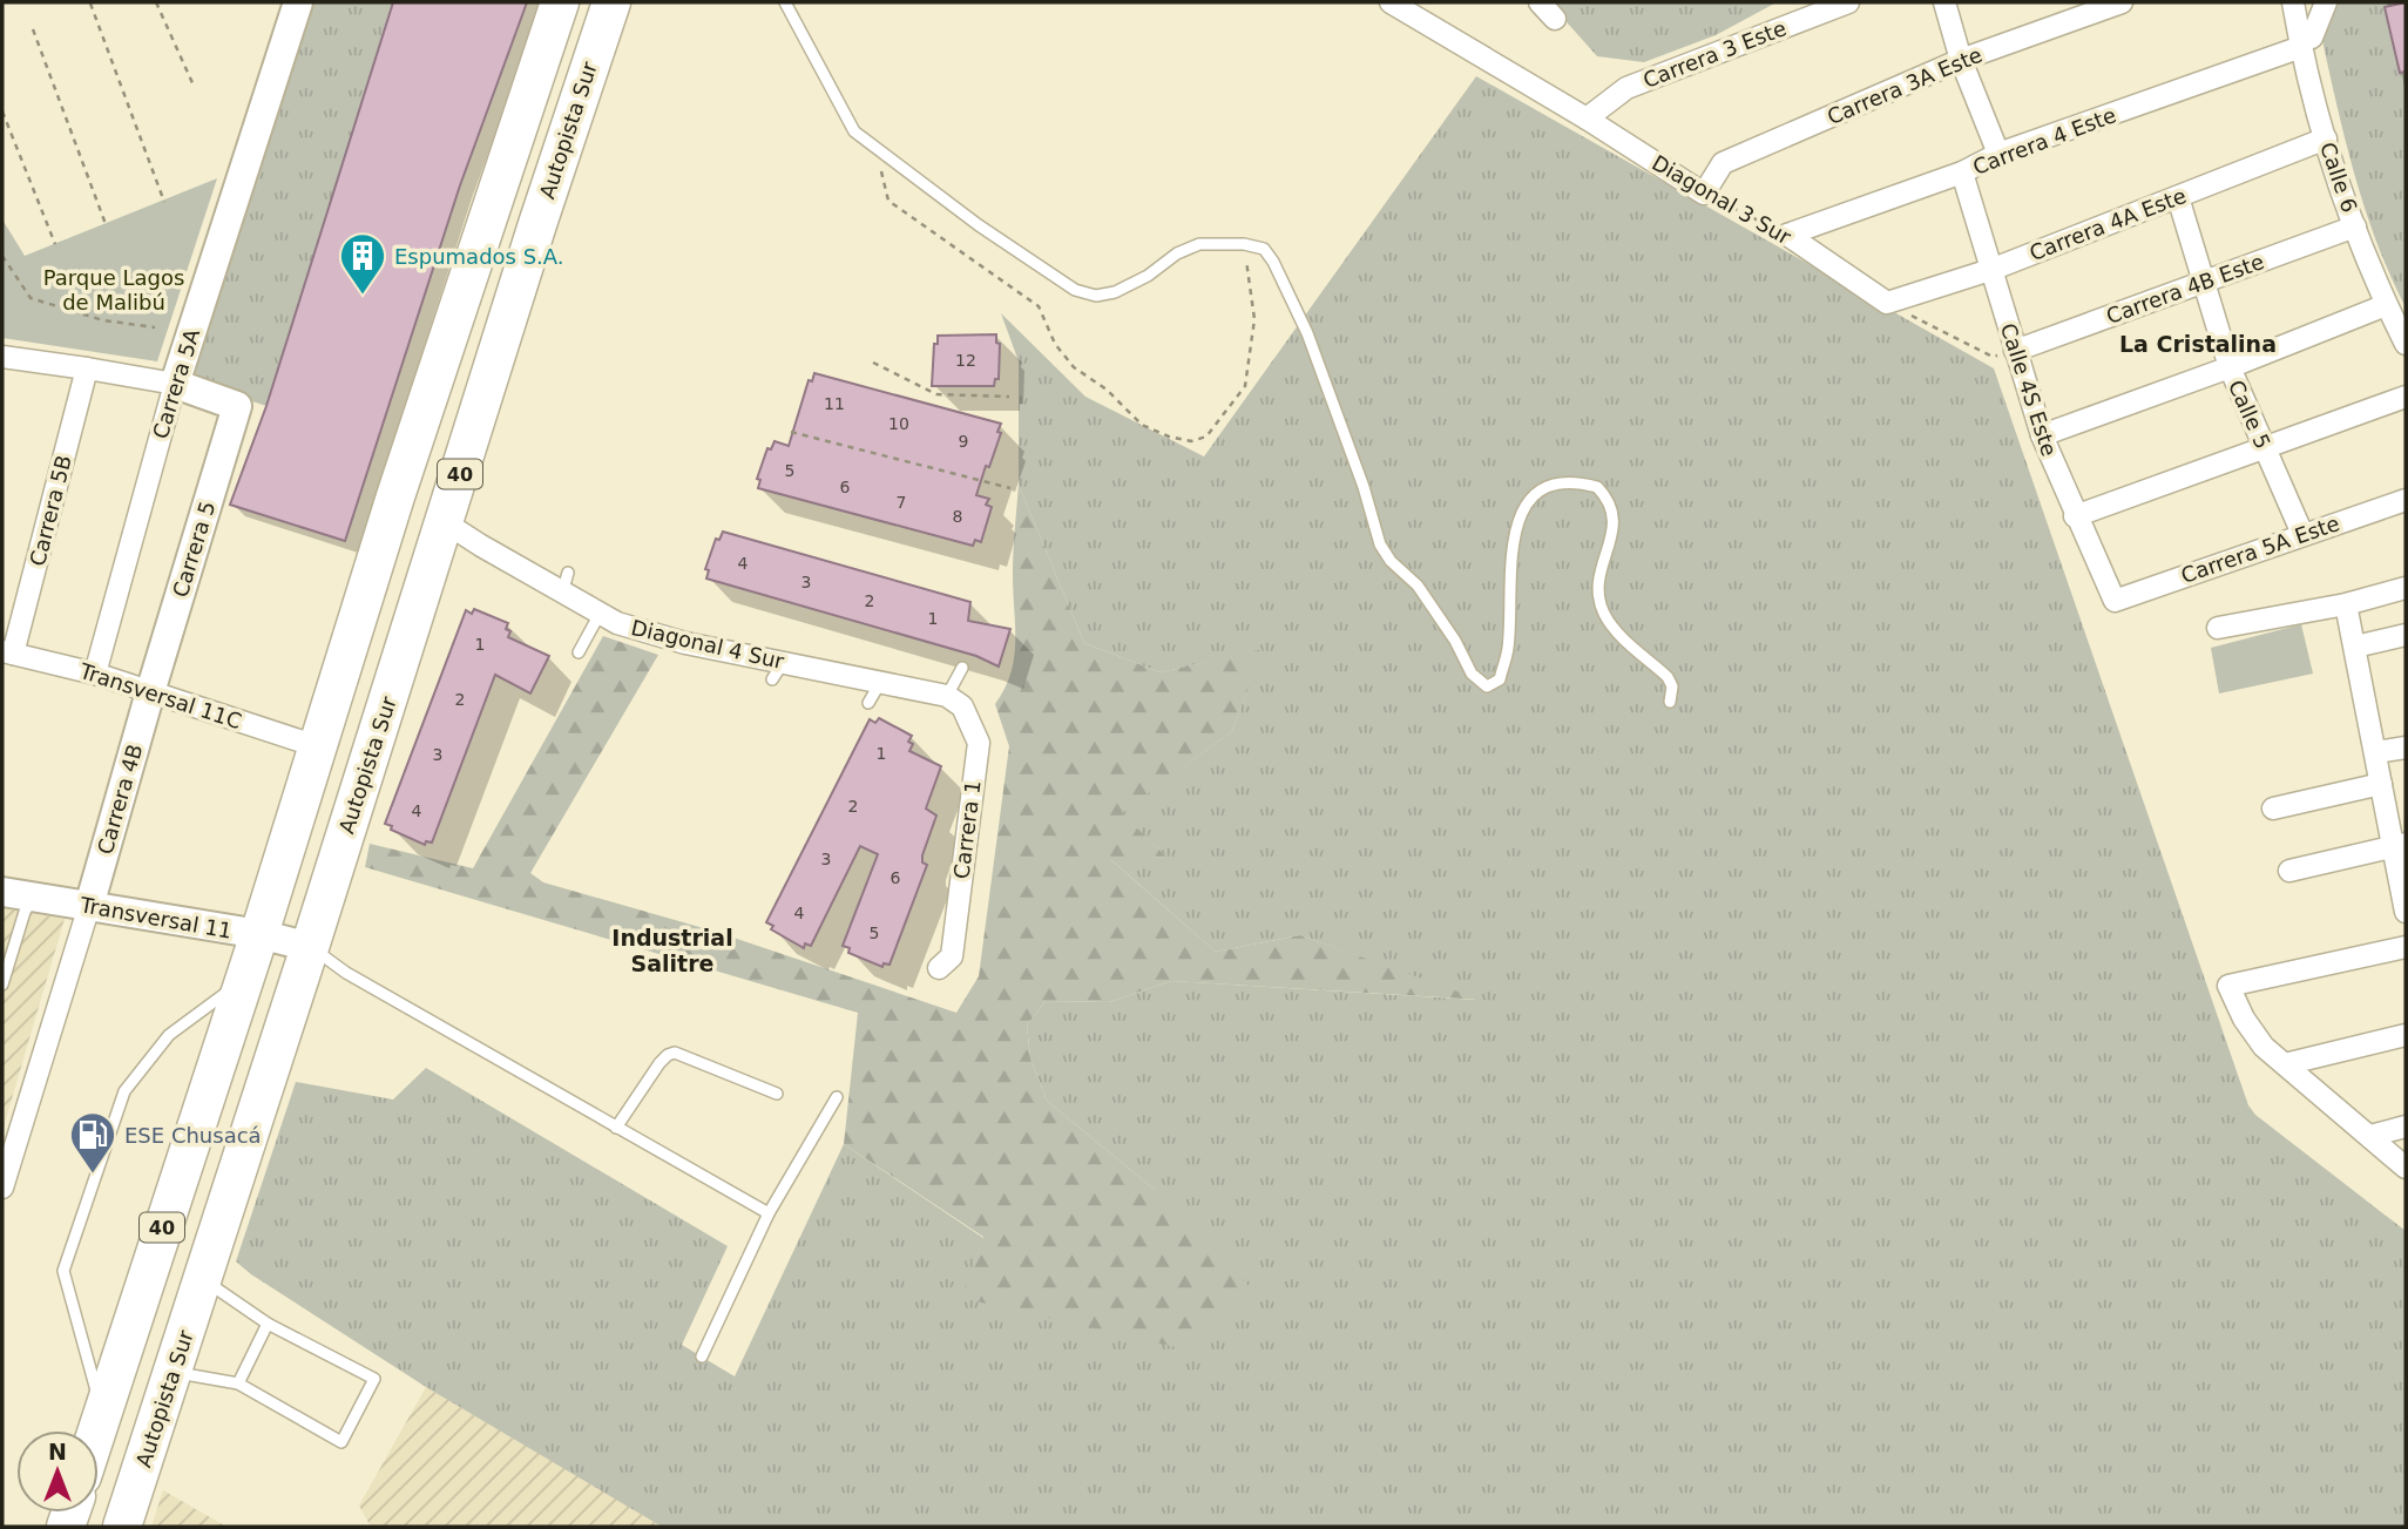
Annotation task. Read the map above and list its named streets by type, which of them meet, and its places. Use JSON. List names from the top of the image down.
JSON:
{
  "streets": {
    "highway": ["Autopista Sur", "40"],
    "main road": [
      "Carrera 5A",
      "Carrera 5",
      "Carrera 4B",
      "Transversal 11"
    ],
    "street": [
      "Carrera 3 Este",
      "Carrera 3A Este",
      "Carrera 4 Este",
      "Calle 6",
      "Diagonal 3 Sur",
      "Carrera 4A Este",
      "Carrera 4B Este",
      "Calle 4S Este",
      "Calle 5",
      "Carrera 5B",
      "Carrera 5A Este",
      "Diagonal 4 Sur",
      "Transversal 11C",
      "Carrera 1"
    ]
  },
  "crossings": [
    ["Carrera 3 Este", "Diagonal 3 Sur"],
    ["Carrera 3A Este", "Diagonal 3 Sur"],
    ["Autopista Sur", "Diagonal 4 Sur"],
    ["Autopista Sur", "Transversal 11"],
    ["Carrera 4 Este", "Calle 6"],
    ["Carrera 4 Este", "Diagonal 3 Sur"],
    ["Carrera 4 Este", "Calle 4S Este"],
    ["Calle 6", "Carrera 4A Este"],
    ["Calle 6", "Carrera 4B Este"],
    ["Diagonal 3 Sur", "Carrera 4A Este"],
    ["Carrera 4A Este", "Calle 4S Este"],
    ["Carrera 4A Este", "Calle 5"],
    ["Carrera 4B Este", "Calle 4S Este"],
    ["Carrera 4B Este", "Calle 5"],
    ["Carrera 5A", "Carrera 5"],
    ["Carrera 5A", "Transversal 11C"],
    ["Calle 4S Este", "Carrera 5A Este"],
    ["Calle 5", "Carrera 5A Este"],
    ["40", "Transversal 11C"],
    ["40", "Transversal 11"],
    ["Carrera 5B", "Transversal 11C"],
    ["Carrera 5", "Transversal 11C"],
    ["Carrera 5", "Carrera 4B"],
    ["Diagonal 4 Sur", "Carrera 1"],
    ["Transversal 11C", "Carrera 4B"],
    ["Carrera 4B", "Transversal 11"]
  ],
  "districts": ["La Cristalina", "Industrial Salitre"],
  "parks": ["Parque Lagos de Malibú"],
  "places": {
    "building": ["Espumados S.A."],
    "fuel station": ["ESE Chusacá"]
  },
  "house_numbers": [
    "12",
    "11",
    "10",
    "9",
    "5",
    "6",
    "7",
    "8",
    "4",
    "3",
    "2",
    "1",
    "1",
    "2",
    "1",
    "3",
    "2",
    "4",
    "3",
    "6",
    "4",
    "5"
  ],
  "north": "top"
}
